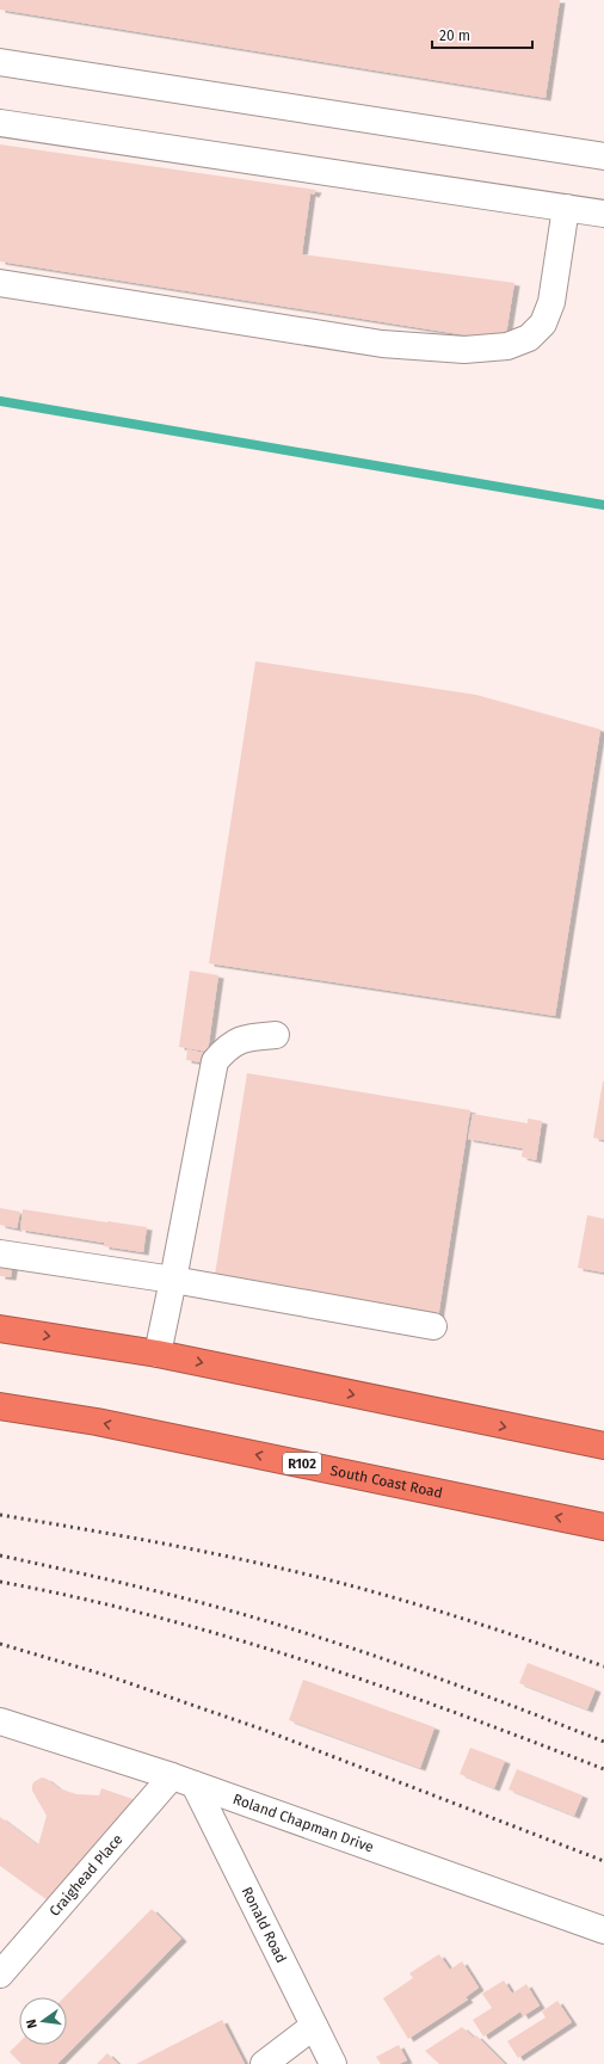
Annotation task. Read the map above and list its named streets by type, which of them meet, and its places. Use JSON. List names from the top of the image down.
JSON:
{
  "streets": {
    "highway": ["R102", "South Coast Road"],
    "street": ["Roland Chapman Drive", "Craighead Place", "Ronald Road"]
  },
  "crossings": [
    ["Roland Chapman Drive", "Craighead Place"],
    ["Roland Chapman Drive", "Ronald Road"],
    ["Craighead Place", "Ronald Road"]
  ],
  "scale_bar": "20 m",
  "north": "left"
}
